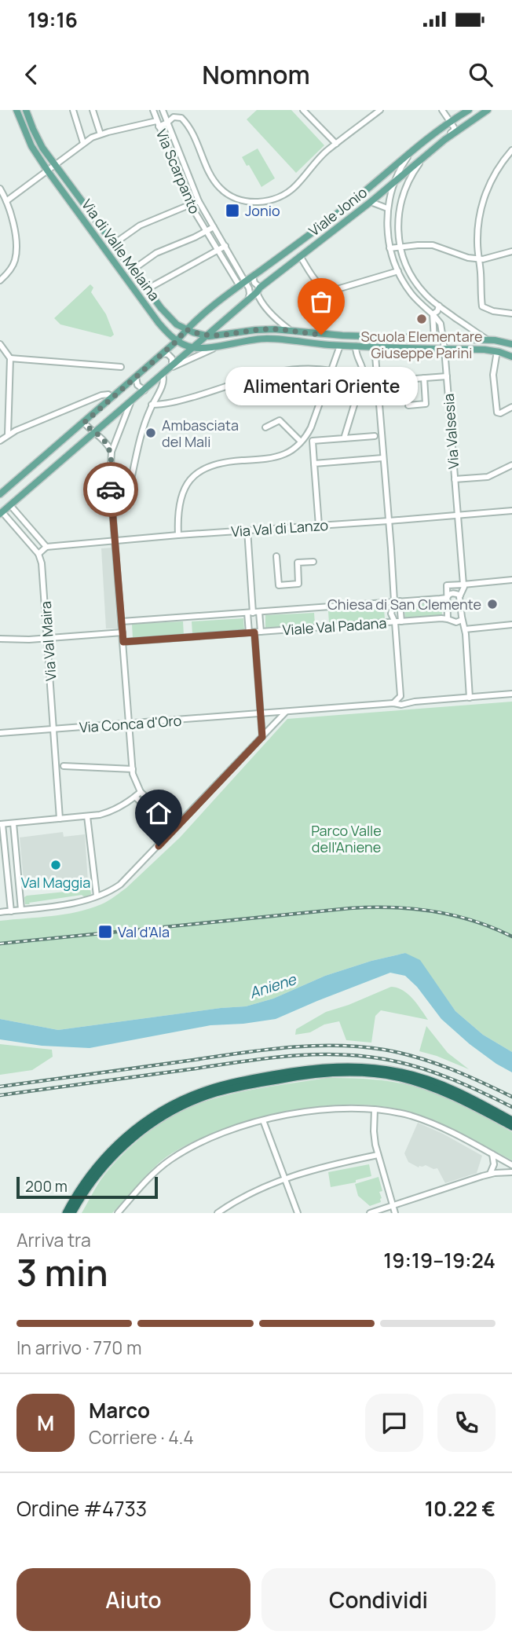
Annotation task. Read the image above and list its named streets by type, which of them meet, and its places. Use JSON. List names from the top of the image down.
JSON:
{
  "streets": {
    "main road": ["Viale Jonio", "Via di Valle Melaina"],
    "street": [
      "Via Scarpanto",
      "Via Valsesia",
      "Via Val di Lanzo",
      "Viale Val Padana",
      "Via Val Maira",
      "Via Conca d'Oro"
    ]
  },
  "crossings": [
    ["Via Scarpanto", "Viale Jonio"],
    ["Viale Jonio", "Via di Valle Melaina"],
    ["Via Valsesia", "Via Val di Lanzo"],
    ["Via Val Maira", "Via Conca d'Oro"]
  ],
  "water": ["Aniene"],
  "parks": ["Parco Valle dell'Aniene"],
  "places": {
    "transit": ["Jonio", "Val d’Ala"],
    "other": [
      "Scuola Elementare Giuseppe Parini",
      "Alimentari Oriente",
      "Ambasciata del Mali",
      "Chiesa di San Clemente",
      "Val Maggia"
    ]
  },
  "scale_bar": "200 m",
  "page": {
    "status": "19:16",
    "header": "Nomnom",
    "bubble": "Alimentari Oriente",
    "scale": "200 m",
    "heading": ["3 min", "Arriva tra", "19:19–19:24"],
    "panel": [
      "Marco",
      "Corriere · 4.4",
      "Ordine #4733",
      "10.22 €"
    ],
    "bar": "In arrivo · 770 m",
    "round": "M",
    "buttons": ["Aiuto", "Condividi"]
  }
}
